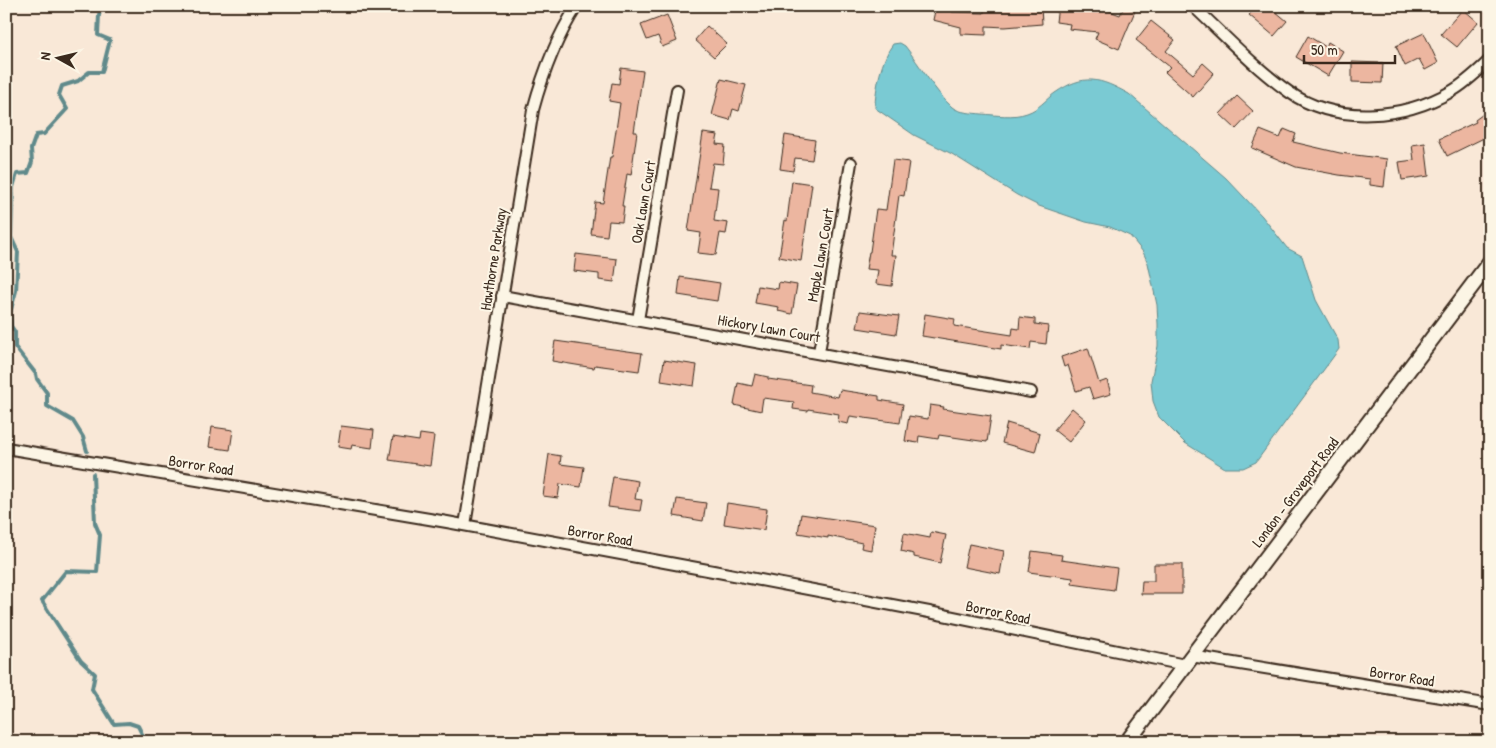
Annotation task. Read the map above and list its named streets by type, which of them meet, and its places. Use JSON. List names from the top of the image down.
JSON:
{
  "streets": {
    "main road": ["London - Groveport Road"],
    "street": [
      "Oak Lawn Court",
      "Maple Lawn Court",
      "Hawthorne Parkway",
      "Hickory Lawn Court",
      "Borror Road"
    ]
  },
  "crossings": [
    ["Oak Lawn Court", "Hickory Lawn Court"],
    ["Maple Lawn Court", "Hickory Lawn Court"],
    ["Hawthorne Parkway", "Hickory Lawn Court"],
    ["Hawthorne Parkway", "Borror Road"],
    ["Borror Road", "London - Groveport Road"]
  ],
  "scale_bar": "50 m",
  "north": "left"
}
